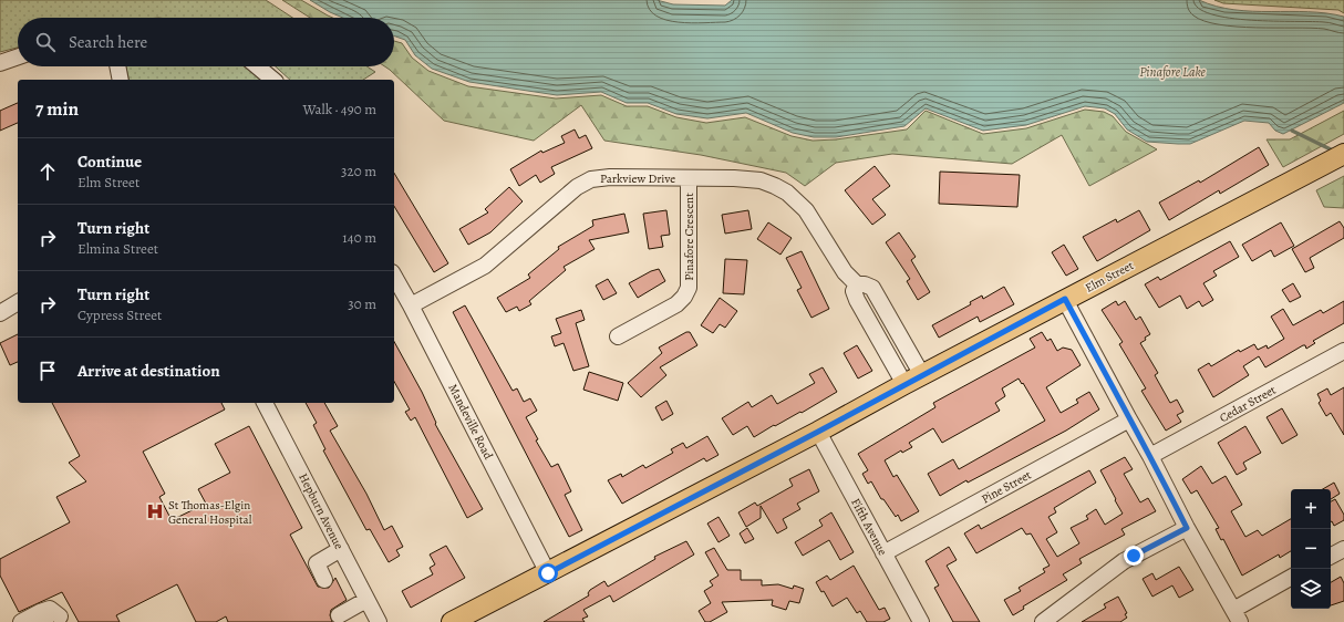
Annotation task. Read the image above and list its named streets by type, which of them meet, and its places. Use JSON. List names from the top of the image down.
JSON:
{
  "streets": {
    "main road": ["Elm Street"],
    "street": [
      "Parkview Drive",
      "Pinafore Crescent",
      "Cedar Street",
      "Mandeville Road",
      "Pine Street",
      "Hepburn Avenue",
      "Fifth Avenue"
    ]
  },
  "crossings": [
    ["Parkview Drive", "Pinafore Crescent"],
    ["Parkview Drive", "Elm Street"],
    ["Parkview Drive", "Mandeville Road"],
    ["Elm Street", "Mandeville Road"],
    ["Elm Street", "Fifth Avenue"],
    ["Pine Street", "Fifth Avenue"]
  ],
  "water": ["Pinafore Lake"],
  "places": {
    "hospital": ["St Thomas-Elgin General Hospital"]
  },
  "page": {
    "search": "Search here",
    "heading": ["7 min", "Walk · 490 m"],
    "list": [
      ["Continue", "Elm Street", "320 m"],
      ["Turn right", "Elmina Street", "140 m"],
      ["Turn right", "Cypress Street", "30 m"],
      "Arrive at destination"
    ],
    "map_buttons": ["+", "−"]
  }
}
